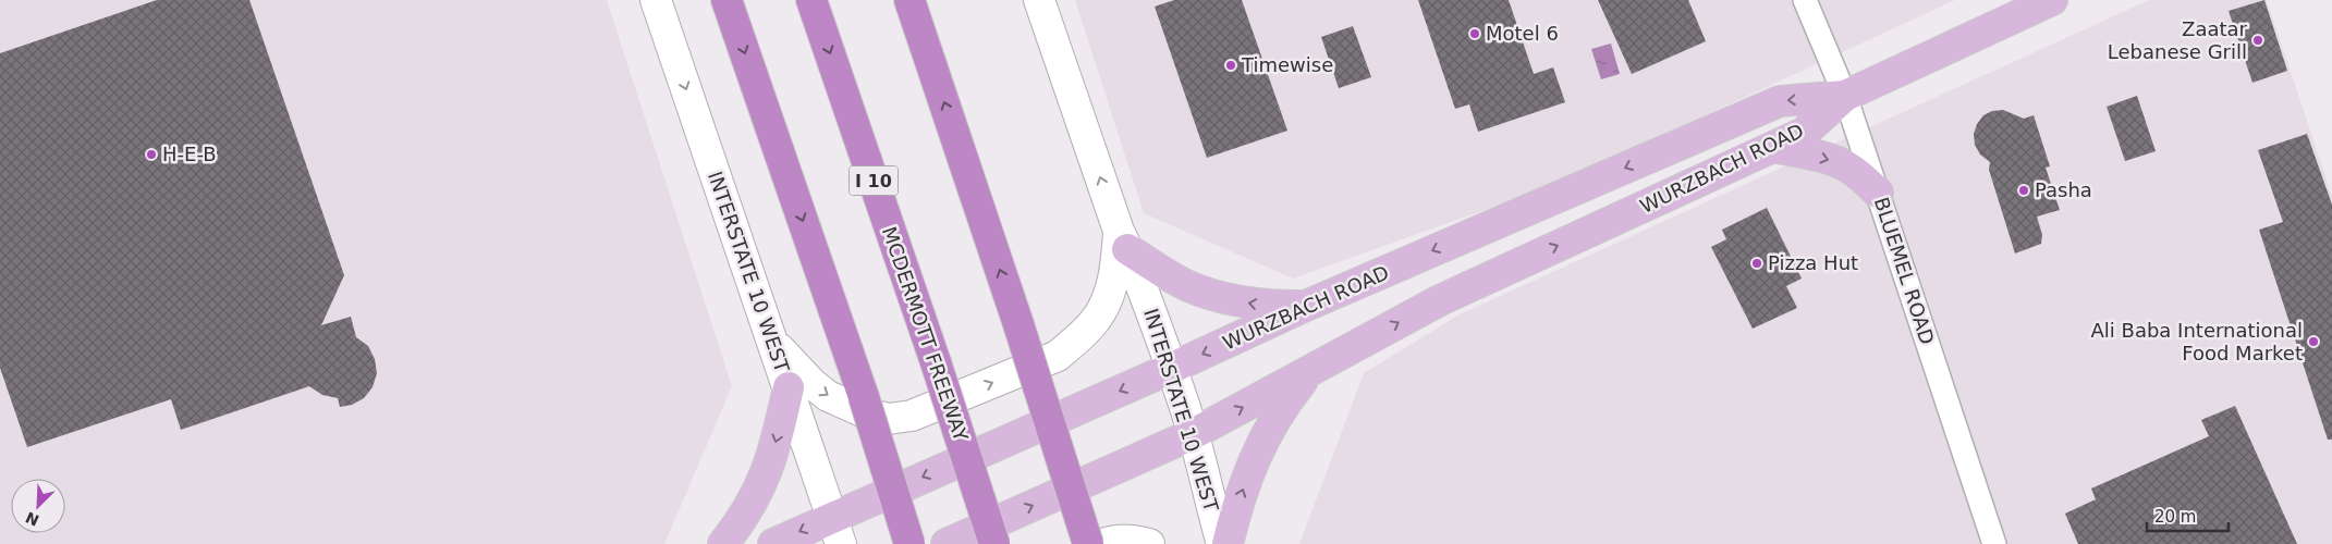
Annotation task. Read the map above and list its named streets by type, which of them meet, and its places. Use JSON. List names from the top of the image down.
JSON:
{
  "streets": {
    "highway": ["I 10", "MCDERMOTT FREEWAY"],
    "main road": ["WURZBACH ROAD", "INTERSTATE 10 WEST"],
    "street": ["BLUEMEL ROAD"]
  },
  "crossings": [
    ["WURZBACH ROAD", "BLUEMEL ROAD"],
    ["WURZBACH ROAD", "INTERSTATE 10 WEST"]
  ],
  "places": [
    "Motel 6",
    "Zaatar Lebanese Grill",
    "Timewise",
    "H-E-B",
    "Pasha",
    "Pizza Hut",
    "Ali Baba International Food Market"
  ],
  "scale_bar": "20 m",
  "north": "bottom left"
}
